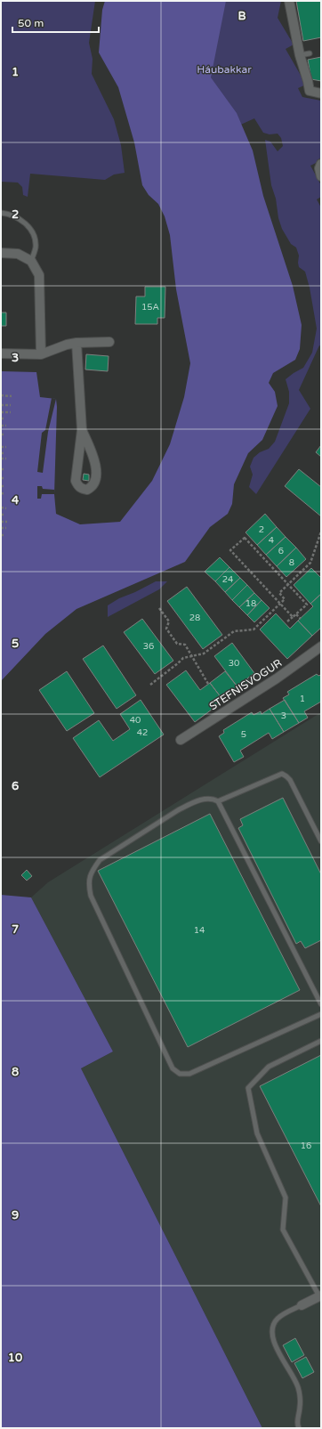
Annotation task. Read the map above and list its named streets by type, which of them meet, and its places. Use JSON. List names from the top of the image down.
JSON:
{
  "streets": {
    "street": ["STEFNISVOGUR"]
  },
  "parks": ["Háubakkar"],
  "house_numbers": [
    "15A",
    "2",
    "4",
    "6",
    "8",
    "24",
    "18",
    "28",
    "36",
    "30",
    "1",
    "3",
    "40",
    "42",
    "5",
    "14",
    "16"
  ],
  "scale_bar": "50 m",
  "grid": {
    "columns": ["B"],
    "rows": [
      "1",
      "2",
      "3",
      "4",
      "5",
      "6",
      "7",
      "8",
      "9",
      "10"
    ]
  }
}
